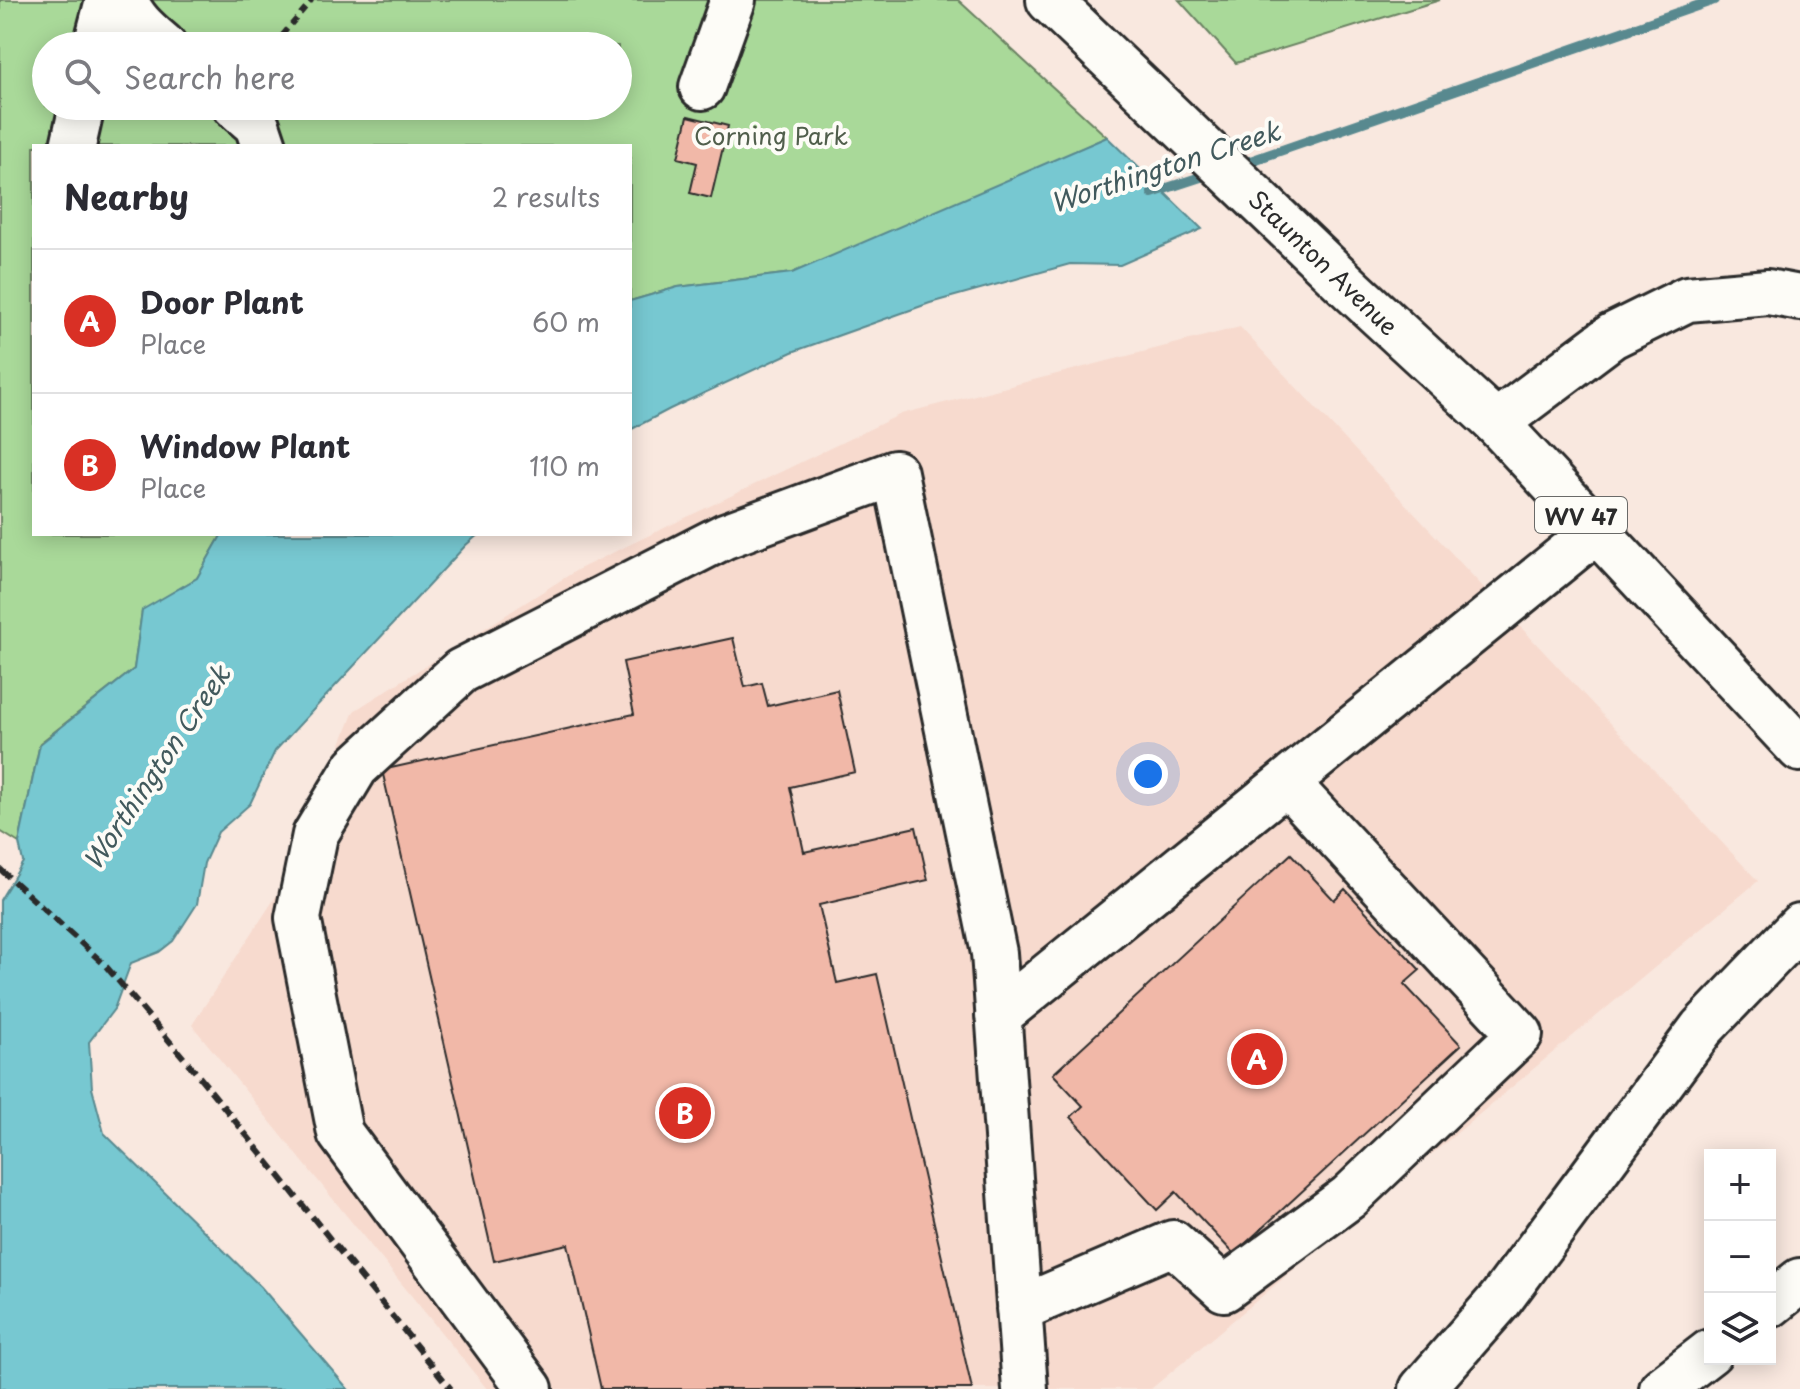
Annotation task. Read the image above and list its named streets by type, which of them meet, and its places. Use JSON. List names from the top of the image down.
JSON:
{
  "streets": {
    "main road": ["Staunton Avenue", "WV 47"]
  },
  "water": ["Worthington Creek"],
  "parks": ["Corning Park"],
  "page": {
    "search": "Search here",
    "heading": ["Nearby", "2 results"],
    "list": [
      {
        "mark": "A",
        "name": "Door Plant",
        "note": "Place",
        "value": "60 m"
      },
      {
        "mark": "B",
        "name": "Window Plant",
        "note": "Place",
        "value": "110 m"
      }
    ],
    "pins": ["A", "B"],
    "map_buttons": ["+", "−"]
  }
}
